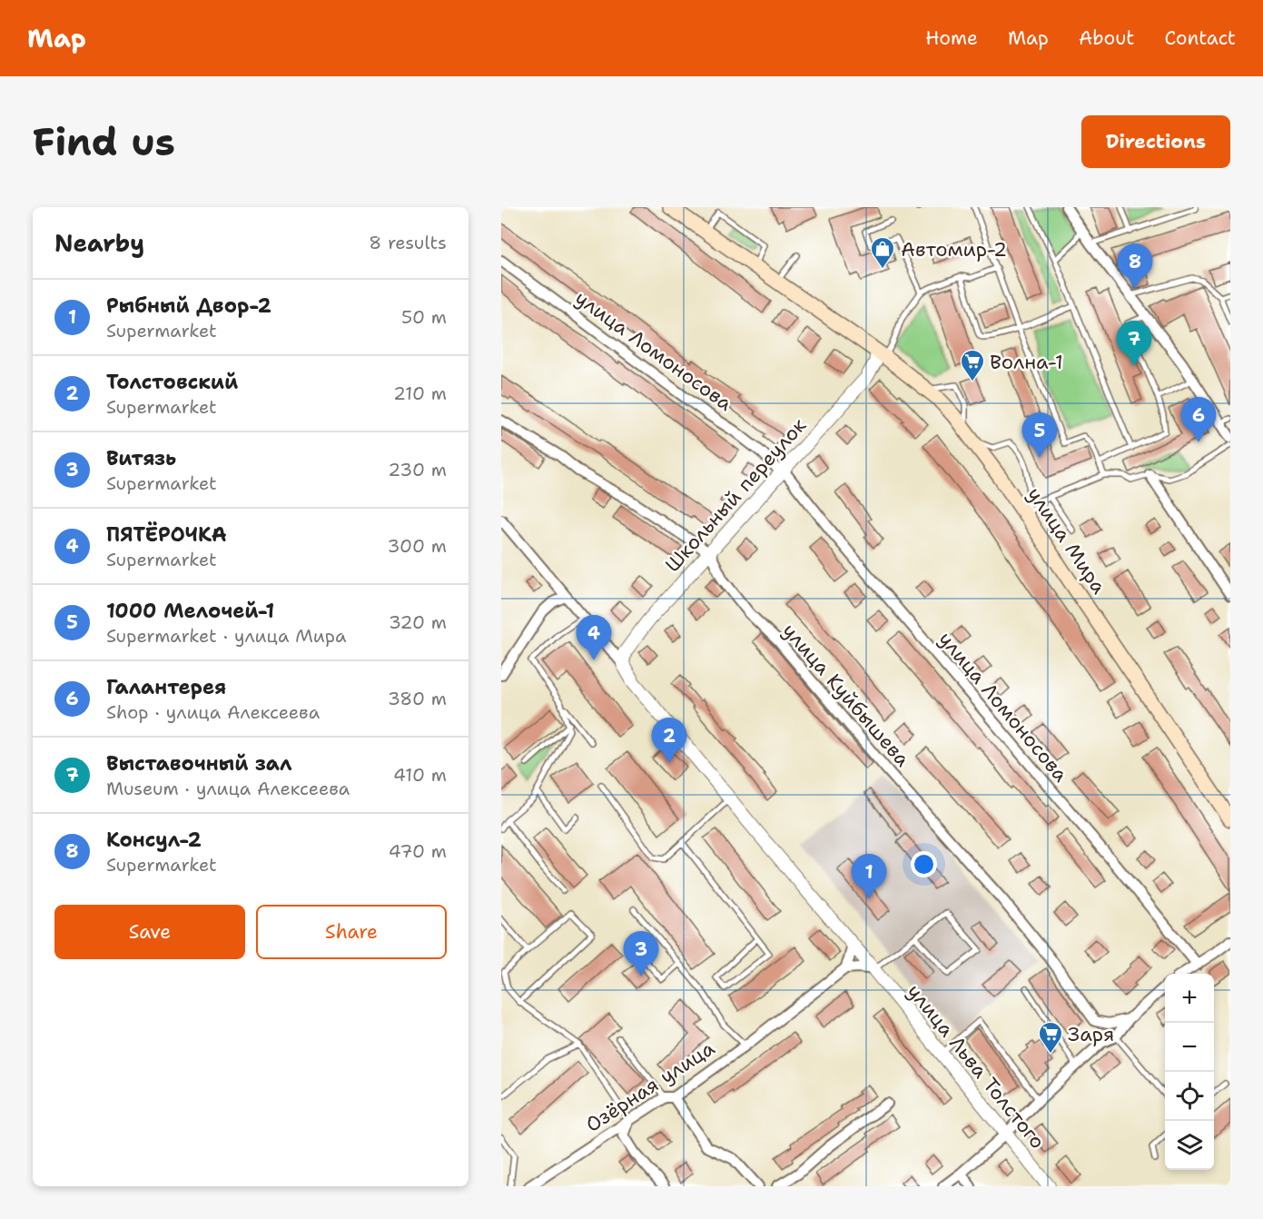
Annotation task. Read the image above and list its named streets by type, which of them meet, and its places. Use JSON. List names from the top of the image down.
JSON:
{
  "streets": {
    "main road": ["улица Мира"],
    "street": [
      "улица Ломоносова",
      "Школьный переулок",
      "улица Куйбышева",
      "улица Льва Толстого",
      "Озёрная улица"
    ]
  },
  "crossings": [
    ["улица Ломоносова", "Школьный переулок"],
    ["Школьный переулок", "улица Мира"],
    ["Школьный переулок", "улица Куйбышева"],
    ["Школьный переулок", "улица Льва Толстого"]
  ],
  "places": {
    "shop": ["Автомир-2"],
    "supermarket": ["Волна-1", "Заря"]
  },
  "page": {
    "header": "Map",
    "nav": [
      "Home",
      "Map",
      "About",
      "Contact"
    ],
    "buttons": [
      "Directions",
      ["Save", "Share"]
    ],
    "title": "Find us",
    "heading": ["Nearby", "8 results"],
    "pins": [
      "8",
      "7",
      "6",
      "5",
      "4",
      "2",
      "1",
      "3"
    ],
    "list": [
      {
        "mark": "1",
        "name": "Рыбный Двор-2",
        "note": "Supermarket",
        "value": "50 m"
      },
      {
        "mark": "2",
        "name": "Толстовский",
        "note": "Supermarket",
        "value": "210 m"
      },
      {
        "mark": "3",
        "name": "Витязь",
        "note": "Supermarket",
        "value": "230 m"
      },
      {
        "mark": "4",
        "name": "ПЯТЁРОЧКА",
        "note": "Supermarket",
        "value": "300 m"
      },
      {
        "mark": "5",
        "name": "1000 Мелочей-1",
        "note": "Supermarket · улица Мира",
        "value": "320 m"
      },
      {
        "mark": "6",
        "name": "Галантерея",
        "note": "Shop · улица Алексеева",
        "value": "380 m"
      },
      {
        "mark": "7",
        "name": "Выставочный зал",
        "note": "Museum · улица Алексеева",
        "value": "410 m"
      },
      {
        "mark": "8",
        "name": "Консул-2",
        "note": "Supermarket",
        "value": "470 m"
      }
    ],
    "map_buttons": ["+", "−"]
  }
}
